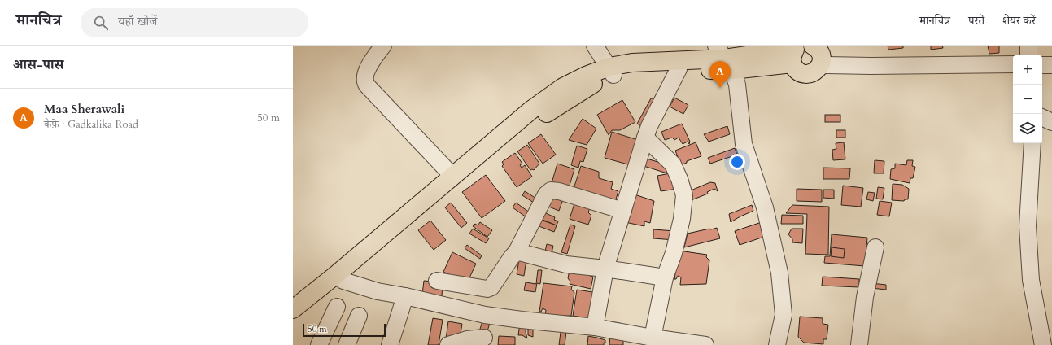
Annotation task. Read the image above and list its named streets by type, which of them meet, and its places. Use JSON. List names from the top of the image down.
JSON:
{
  "scale_bar": "50 m",
  "page": {
    "header": "मानचित्र",
    "search": "यहाँ खोजें",
    "nav": ["मानचित्र", "परतें", "शेयर करें"],
    "heading": "आस-पास",
    "map_buttons": ["+", "−"],
    "pins": "A",
    "list": [
      {
        "mark": "A",
        "name": "Maa Sherawali",
        "note": "कैफ़े · Gadkalika Road",
        "value": "50 m"
      }
    ],
    "scale": "50 m"
  }
}
